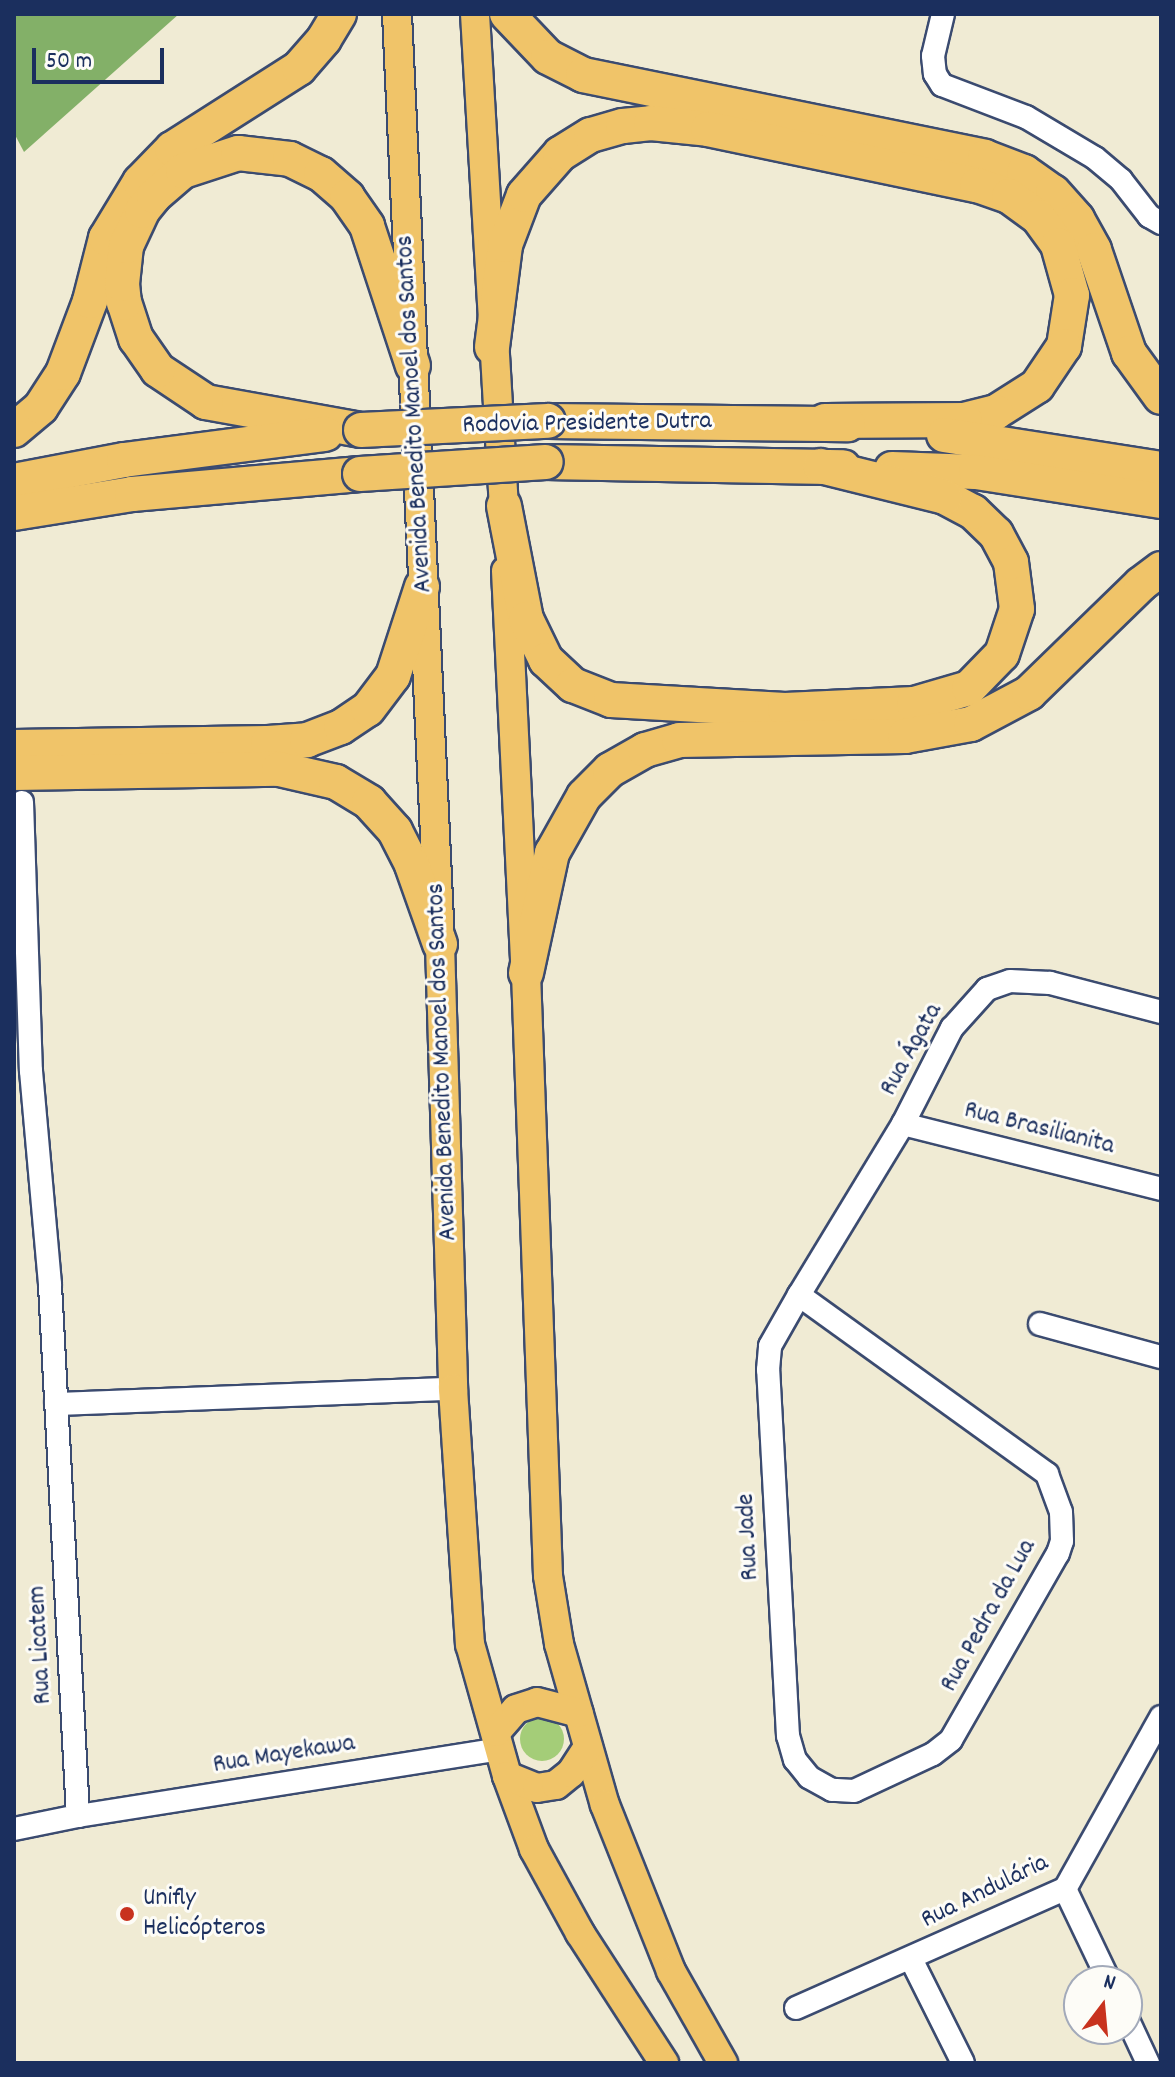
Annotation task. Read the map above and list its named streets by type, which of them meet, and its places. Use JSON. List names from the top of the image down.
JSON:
{
  "streets": {
    "highway": ["Rodovia Presidente Dutra"],
    "main road": ["Avenida Benedito Manoel dos Santos"],
    "street": [
      "Rua Ágata",
      "Rua Brasilianita",
      "Rua Jade",
      "Rua Pedra da Lua",
      "Rua Licatem",
      "Rua Mayekawa",
      "Rua Andulária"
    ]
  },
  "crossings": [
    ["Avenida Benedito Manoel dos Santos", "Rua Mayekawa"],
    ["Rua Ágata", "Rua Brasilianita"],
    ["Rua Ágata", "Rua Jade"],
    ["Rua Ágata", "Rua Pedra da Lua"],
    ["Rua Jade", "Rua Pedra da Lua"],
    ["Rua Licatem", "Rua Mayekawa"]
  ],
  "places": ["Unifly Helicópteros"],
  "scale_bar": "50 m",
  "north": "top"
}
